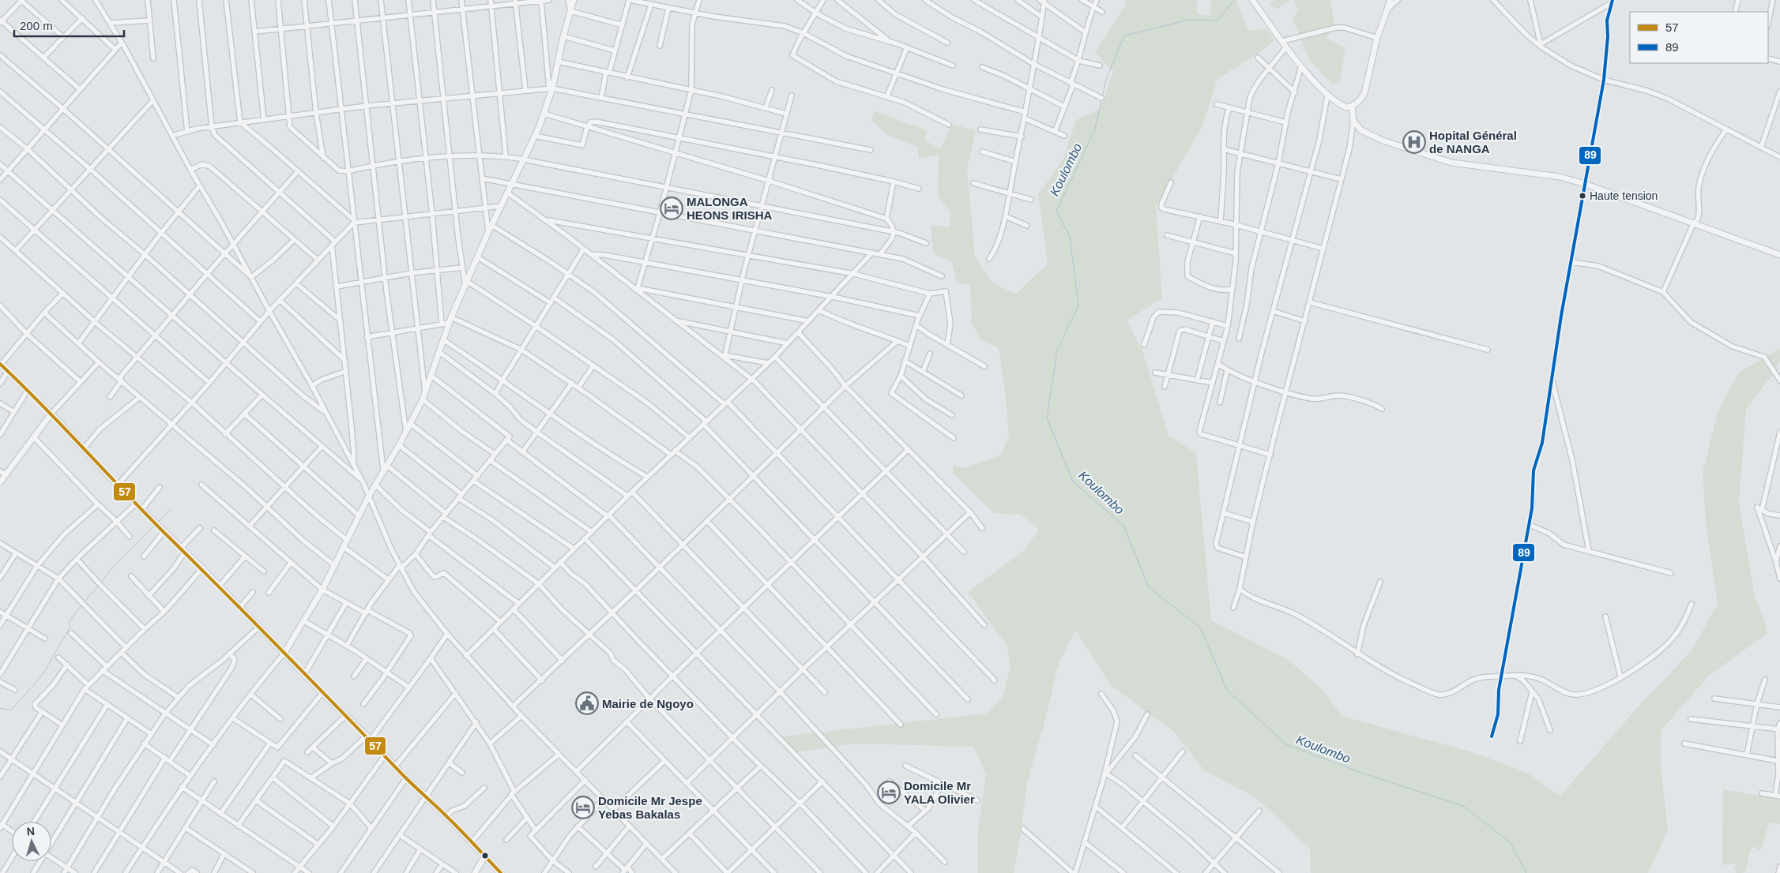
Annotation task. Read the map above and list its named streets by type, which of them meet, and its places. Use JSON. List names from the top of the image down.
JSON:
{
  "water": ["Koulombo"],
  "places": {
    "hospital": ["Hopital Général de NANGA"],
    "other": ["Haute tension"],
    "hotel": ["MALONGA HEONS IRISHA", "Domicile Mr YALA Olivier", "Domicile Mr Jespe Yebas Bakalas"],
    "public building": ["Mairie de Ngoyo"]
  },
  "lines": ["transit line 89", "transit line 57"],
  "legend": ["57", "89"],
  "scale_bar": "200 m",
  "north": "top"
}
